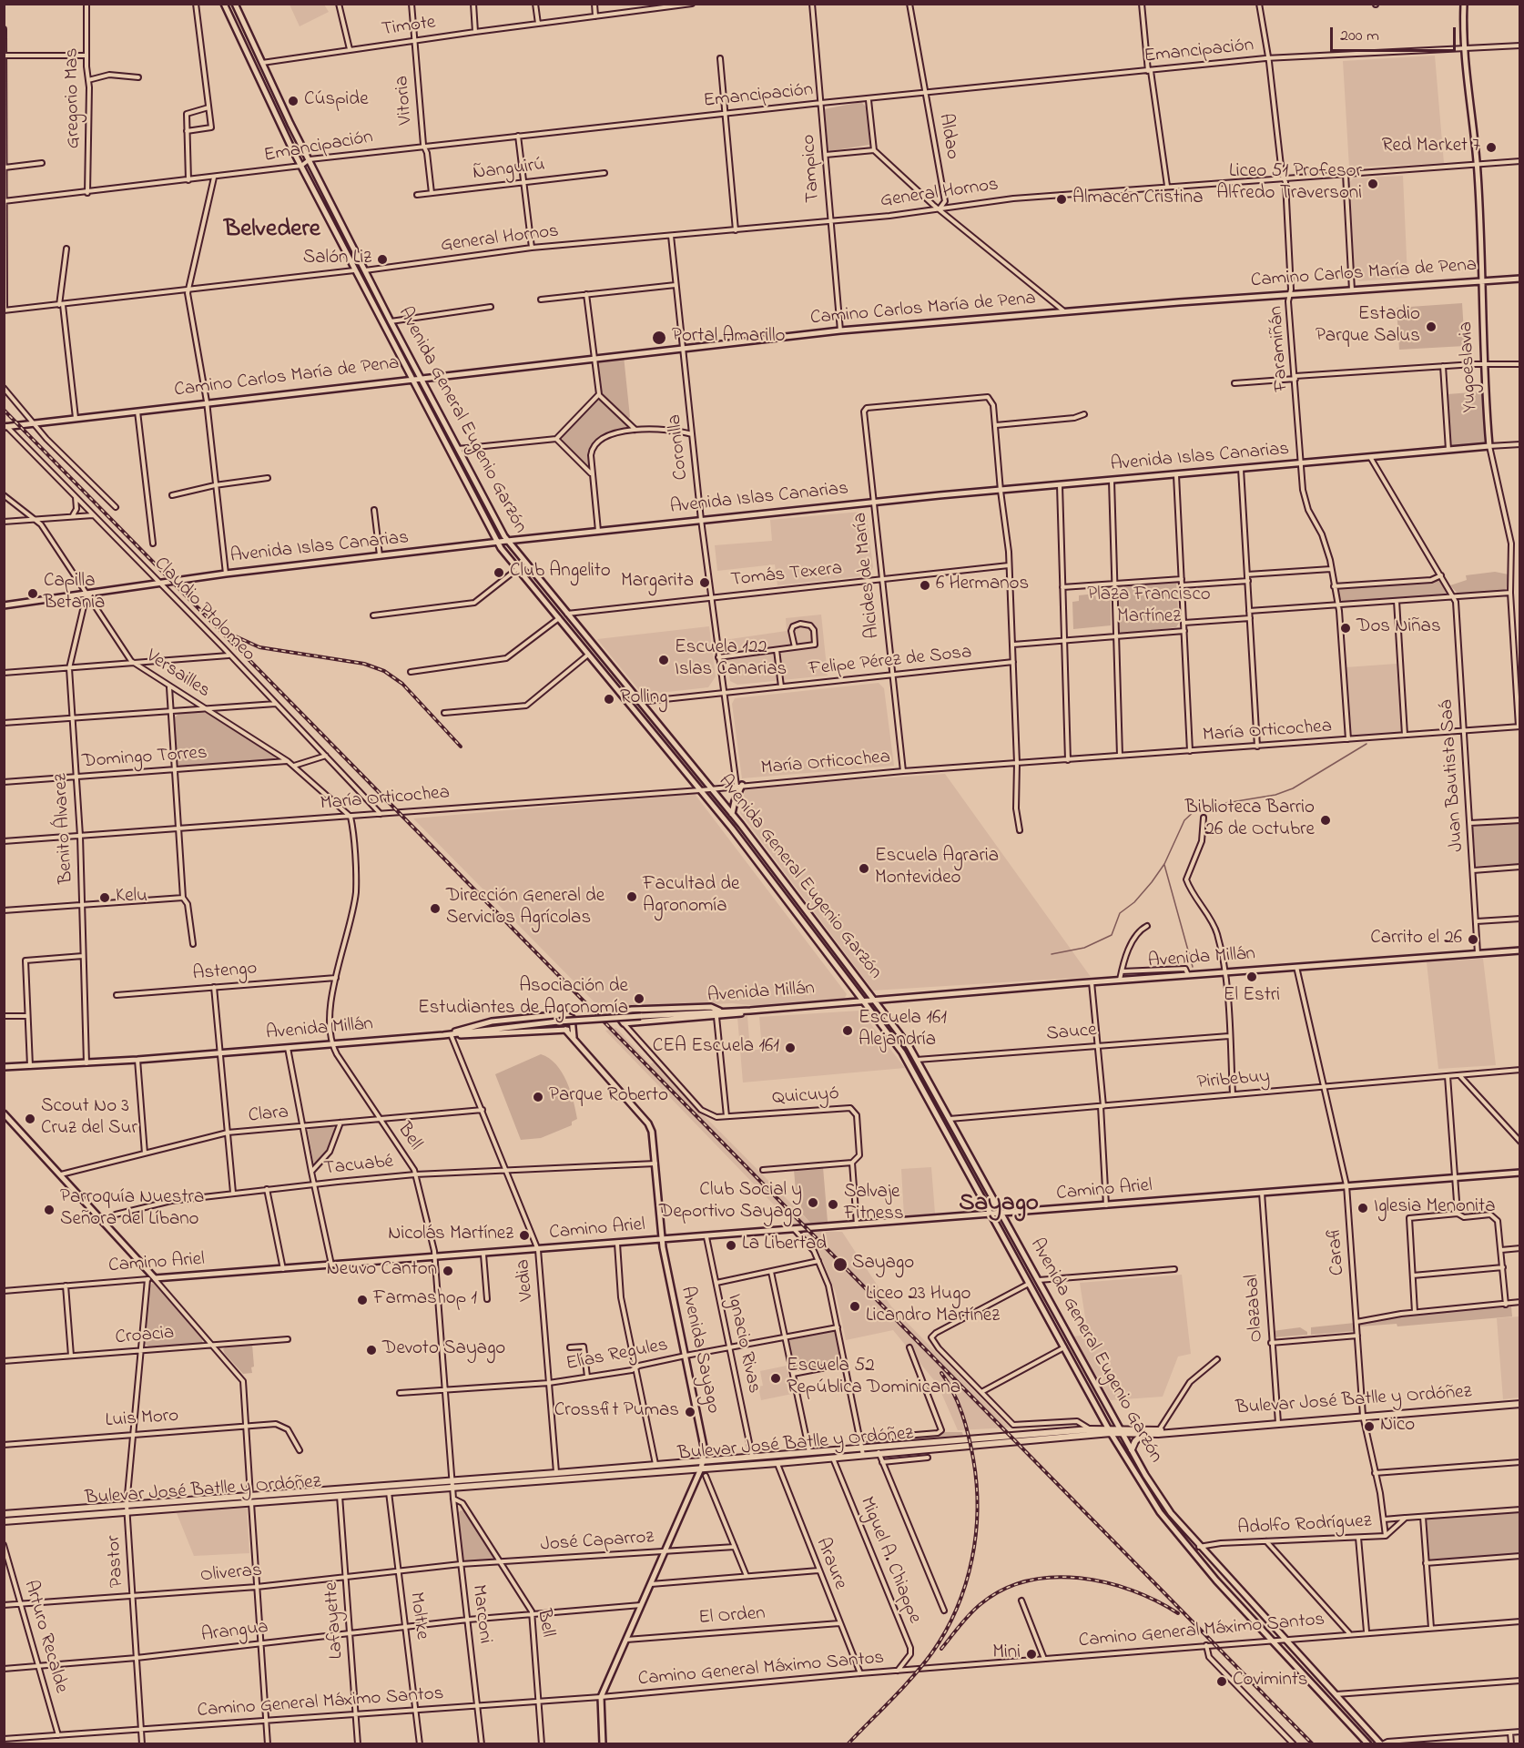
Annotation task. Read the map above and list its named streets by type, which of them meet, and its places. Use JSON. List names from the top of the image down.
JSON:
{
  "streets": {
    "main road": [
      "Camino Carlos María de Pena",
      "Yugoeslavia",
      "Avenida General Eugenio Garzón",
      "Avenida Islas Canarias",
      "Avenida Millán",
      "Camino Ariel",
      "Avenida Sayago",
      "Bulevar José Batlle y Ordóñez"
    ],
    "street": [
      "Timote",
      "Emancipación",
      "Gregorio Mas",
      "Vitoria",
      "Aldao",
      "Tampico",
      "Ñanguirú",
      "General Hornos",
      "Faramiñán",
      "Coronilla",
      "Tomás Texera",
      "Alcides de María",
      "Claudio Ptolomeo",
      "Felipe Pérez de Sosa",
      "Versailles",
      "María Orticochea",
      "Domingo Torres",
      "Juan Bautista Saá",
      "Benito Álvarez",
      "Astengo",
      "Sauce",
      "Piribebuy",
      "Quicuyó",
      "Clara",
      "Bell",
      "Tacuabé",
      "Carafi",
      "Vedia",
      "Olazabal",
      "Croacia",
      "Ignacio Rivas",
      "Elías Regules",
      "Luis Moro",
      "Adolfo Rodríguez",
      "José Caparroz",
      "Miguel A. Chiappe",
      "Pastor",
      "Araure",
      "Oliveras",
      "Marconi",
      "Moltke",
      "El Orden",
      "Lafayette",
      "Camino General Máximo Santos",
      "Arangua",
      "Arturo Recalde"
    ]
  },
  "crossings": [
    ["Timote", "Vitoria"],
    ["Timote", "Avenida General Eugenio Garzón"],
    ["Emancipación", "Gregorio Mas"],
    ["Emancipación", "Vitoria"],
    ["Emancipación", "Aldao"],
    ["Emancipación", "Tampico"],
    ["Emancipación", "Faramiñán"],
    ["Emancipación", "Yugoeslavia"],
    ["Emancipación", "Avenida General Eugenio Garzón"],
    ["Vitoria", "Ñanguirú"],
    ["Aldao", "General Hornos"],
    ["Tampico", "General Hornos"],
    ["Tampico", "Camino Carlos María de Pena"],
    ["General Hornos", "Faramiñán"],
    ["General Hornos", "Yugoeslavia"],
    ["General Hornos", "Avenida General Eugenio Garzón"],
    ["General Hornos", "Coronilla"],
    ["Camino Carlos María de Pena", "Faramiñán"],
    ["Camino Carlos María de Pena", "Yugoeslavia"],
    ["Camino Carlos María de Pena", "Avenida General Eugenio Garzón"],
    ["Camino Carlos María de Pena", "Coronilla"],
    ["Camino Carlos María de Pena", "Claudio Ptolomeo"],
    ["Faramiñán", "Avenida Islas Canarias"],
    ["Faramiñán", "María Orticochea"],
    ["Yugoeslavia", "Avenida Islas Canarias"],
    ["Yugoeslavia", "María Orticochea"],
    ["Avenida General Eugenio Garzón", "Avenida Islas Canarias"],
    ["Avenida General Eugenio Garzón", "Tomás Texera"],
    ["Avenida General Eugenio Garzón", "Felipe Pérez de Sosa"],
    ["Avenida General Eugenio Garzón", "María Orticochea"],
    ["Avenida General Eugenio Garzón", "Avenida Millán"],
    ["Avenida General Eugenio Garzón", "Sauce"],
    ["Avenida General Eugenio Garzón", "Piribebuy"],
    ["Avenida General Eugenio Garzón", "Camino Ariel"],
    ["Avenida General Eugenio Garzón", "Bulevar José Batlle y Ordóñez"],
    ["Avenida General Eugenio Garzón", "Adolfo Rodríguez"],
    ["Avenida General Eugenio Garzón", "Camino General Máximo Santos"],
    ["Coronilla", "Avenida Islas Canarias"],
    ["Coronilla", "Tomás Texera"],
    ["Coronilla", "Felipe Pérez de Sosa"],
    ["Coronilla", "María Orticochea"],
    ["Avenida Islas Canarias", "Alcides de María"],
    ["Avenida Islas Canarias", "Claudio Ptolomeo"],
    ["Avenida Islas Canarias", "Versailles"],
    ["Avenida Islas Canarias", "Juan Bautista Saá"],
    ["Avenida Islas Canarias", "Benito Álvarez"],
    ["Tomás Texera", "Alcides de María"],
    ["Alcides de María", "Felipe Pérez de Sosa"],
    ["Alcides de María", "María Orticochea"],
    ["Claudio Ptolomeo", "María Orticochea"],
    ["Versailles", "María Orticochea"],
    ["Versailles", "Domingo Torres"],
    ["Versailles", "Benito Álvarez"],
    ["Versailles", "Bell"],
    ["María Orticochea", "Juan Bautista Saá"],
    ["María Orticochea", "Benito Álvarez"],
    ["María Orticochea", "Bell"],
    ["Domingo Torres", "Benito Álvarez"],
    ["Juan Bautista Saá", "Avenida Millán"],
    ["Benito Álvarez", "Avenida Millán"],
    ["Avenida Millán", "Bell"],
    ["Avenida Millán", "Carafi"],
    ["Avenida Millán", "Vedia"],
    ["Astengo", "Bell"],
    ["Piribebuy", "Carafi"],
    ["Quicuyó", "Camino Ariel"],
    ["Clara", "Bell"],
    ["Clara", "Vedia"],
    ["Bell", "Tacuabé"],
    ["Bell", "Camino Ariel"],
    ["Bell", "Elías Regules"],
    ["Bell", "Bulevar José Batlle y Ordóñez"],
    ["Bell", "José Caparroz"],
    ["Bell", "Marconi"],
    ["Bell", "Camino General Máximo Santos"],
    ["Bell", "Arangua"],
    ["Tacuabé", "Vedia"],
    ["Tacuabé", "Avenida Sayago"],
    ["Camino Ariel", "Carafi"],
    ["Camino Ariel", "Vedia"],
    ["Camino Ariel", "Olazabal"],
    ["Camino Ariel", "Ignacio Rivas"],
    ["Camino Ariel", "Avenida Sayago"],
    ["Camino Ariel", "Pastor"],
    ["Carafi", "Bulevar José Batlle y Ordóñez"],
    ["Carafi", "Adolfo Rodríguez"],
    ["Vedia", "Elías Regules"],
    ["Vedia", "Bulevar José Batlle y Ordóñez"],
    ["Olazabal", "Bulevar José Batlle y Ordóñez"],
    ["Croacia", "Pastor"],
    ["Ignacio Rivas", "Elías Regules"],
    ["Ignacio Rivas", "Bulevar José Batlle y Ordóñez"],
    ["Avenida Sayago", "Elías Regules"],
    ["Avenida Sayago", "Bulevar José Batlle y Ordóñez"],
    ["Avenida Sayago", "José Caparroz"],
    ["Avenida Sayago", "El Orden"],
    ["Avenida Sayago", "Camino General Máximo Santos"],
    ["Avenida Sayago", "Arangua"],
    ["Bulevar José Batlle y Ordóñez", "Miguel A. Chiappe"],
    ["Bulevar José Batlle y Ordóñez", "Pastor"],
    ["Bulevar José Batlle y Ordóñez", "Araure"],
    ["Bulevar José Batlle y Ordóñez", "Marconi"],
    ["Bulevar José Batlle y Ordóñez", "Moltke"],
    ["Bulevar José Batlle y Ordóñez", "Lafayette"],
    ["Luis Moro", "Pastor"],
    ["José Caparroz", "Oliveras"],
    ["José Caparroz", "Marconi"],
    ["Miguel A. Chiappe", "Camino General Máximo Santos"],
    ["Pastor", "Oliveras"],
    ["Pastor", "Camino General Máximo Santos"],
    ["Pastor", "Arangua"],
    ["Araure", "El Orden"],
    ["Araure", "Camino General Máximo Santos"],
    ["Oliveras", "Marconi"],
    ["Oliveras", "Moltke"],
    ["Oliveras", "Lafayette"],
    ["Oliveras", "Arturo Recalde"],
    ["Marconi", "Camino General Máximo Santos"],
    ["Marconi", "Arangua"],
    ["Moltke", "Camino General Máximo Santos"],
    ["Moltke", "Arangua"],
    ["Lafayette", "Camino General Máximo Santos"],
    ["Lafayette", "Arangua"],
    ["Camino General Máximo Santos", "Arturo Recalde"],
    ["Arangua", "Arturo Recalde"]
  ],
  "districts": ["Belvedere", "Sayago"],
  "parks": ["Plaza Francisco Martínez"],
  "places": [
    "Cúspide",
    "Red Market 7",
    "Liceo 51 Profesor Alfredo Traversoni",
    "Almacén Cristina",
    "Salón Liz",
    "Estadio Parque Salus",
    "Portal Amarillo",
    "Club Angelito",
    "Margarita",
    "6 Hermanos",
    "Capilla Betania",
    "Dos Niñas",
    "Escuela 122 Islas Canarias",
    "Rolling",
    "Biblioteca Barrio 26 de Octubre",
    "Escuela Agraria Montevideo",
    "Facultad de Agronomía",
    "Kelu",
    "Dirección General de Servicios Agrícolas",
    "Carrito el 26",
    "El Estri",
    "Asociación de Estudiantes de Agronomía",
    "Escuela 161 Alejandría",
    "CEA Escuela 161",
    "Parque Roberto",
    "Scout No 3 Cruz del Sur",
    "Club Social y Deportivo Sayago",
    "Salvaje Fitness",
    "Iglesia Menonita",
    "Parroquía Nuestra Señora del Líbano",
    "Nicolás Martínez",
    "La Libertad",
    "Sayago",
    "Neuvo Canton",
    "Farmashop 1",
    "Liceo 23 Hugo Licandro Martínez",
    "Devoto Sayago",
    "Escuela 52 República Dominicana",
    "Crossfit Pumas",
    "Nico",
    "Mini",
    "Covimints"
  ],
  "scale_bar": "200 m"
}
